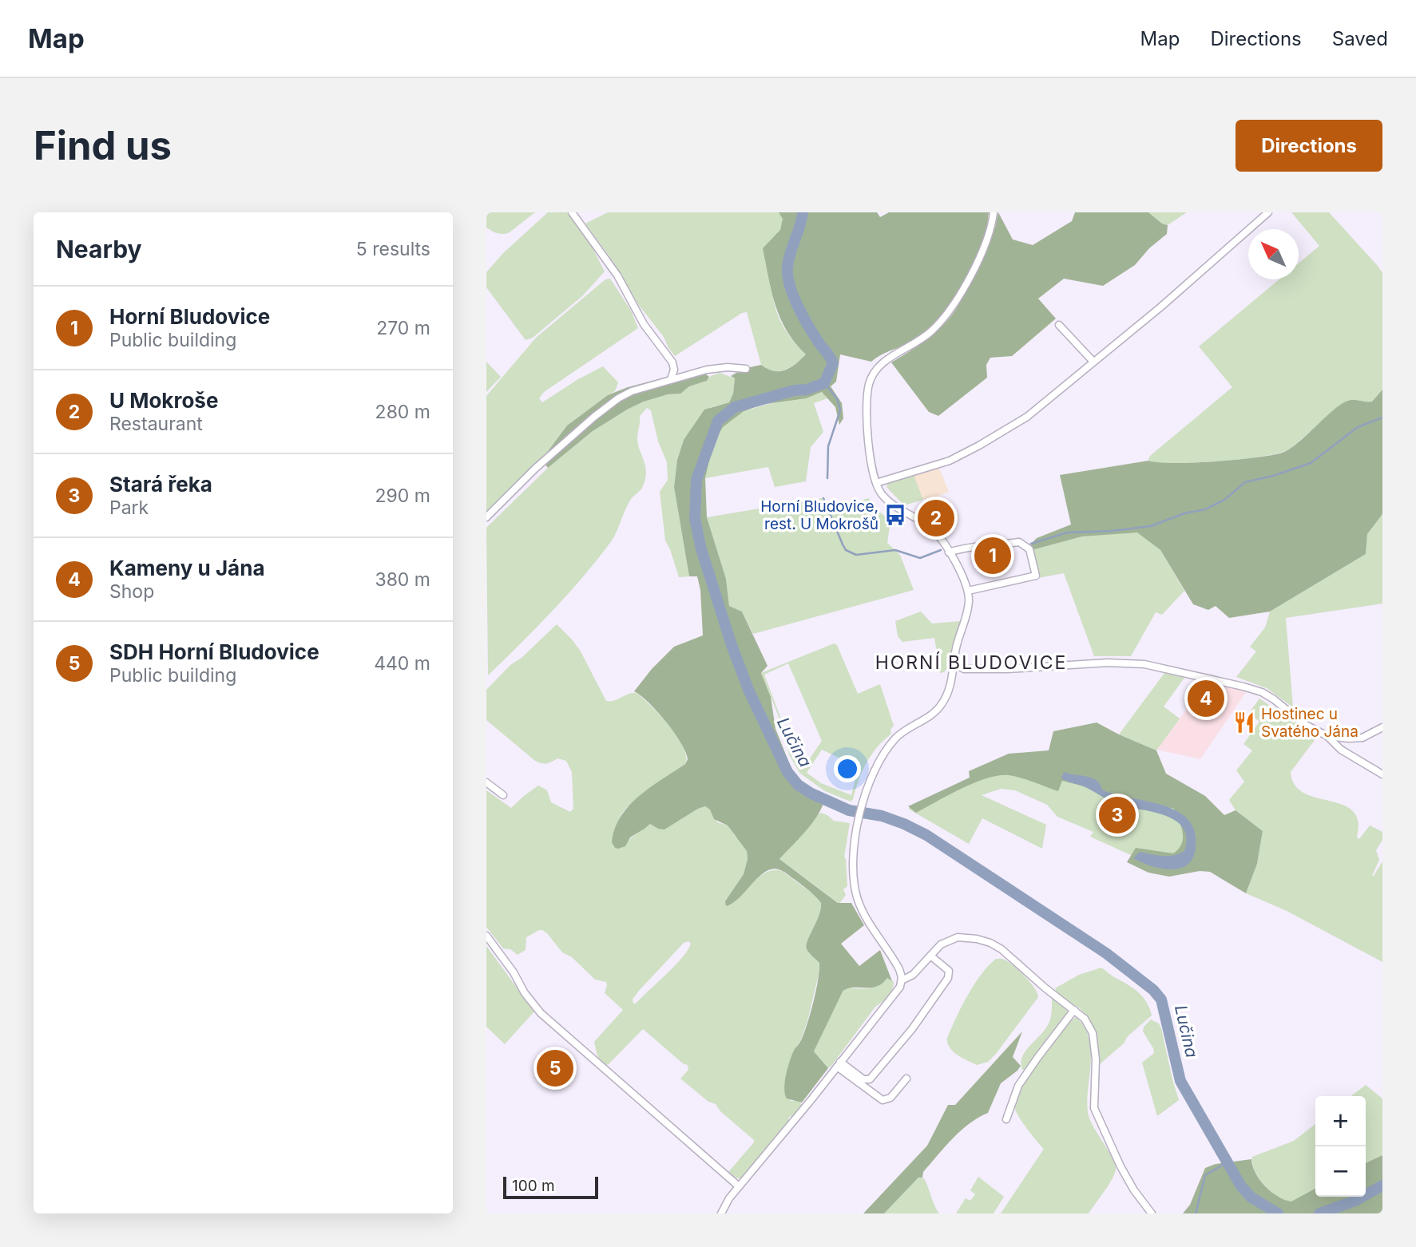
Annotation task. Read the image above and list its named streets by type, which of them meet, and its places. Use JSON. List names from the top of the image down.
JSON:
{
  "districts": ["HORNÍ BLUDOVICE"],
  "water": ["Lučina"],
  "places": {
    "bus stop": ["Horní Bludovice, rest. U Mokrošů"],
    "restaurant": ["Hostinec u Svatého Jána"]
  },
  "scale_bar": "100 m",
  "north": "top left",
  "page": {
    "header": "Map",
    "nav": ["Map", "Directions", "Saved"],
    "buttons": "Directions",
    "title": "Find us",
    "heading": ["Nearby", "5 results"],
    "list": [
      {
        "mark": "1",
        "name": "Horní Bludovice",
        "note": "Public building",
        "value": "270 m"
      },
      {
        "mark": "2",
        "name": "U Mokroše",
        "note": "Restaurant",
        "value": "280 m"
      },
      {
        "mark": "3",
        "name": "Stará řeka",
        "note": "Park",
        "value": "290 m"
      },
      {
        "mark": "4",
        "name": "Kameny u Jána",
        "note": "Shop",
        "value": "380 m"
      },
      {
        "mark": "5",
        "name": "SDH Horní Bludovice",
        "note": "Public building",
        "value": "440 m"
      }
    ],
    "pins": [
      "2",
      "1",
      "4",
      "3",
      "5"
    ],
    "map_buttons": ["+", "−"],
    "scale": "100 m"
  }
}
